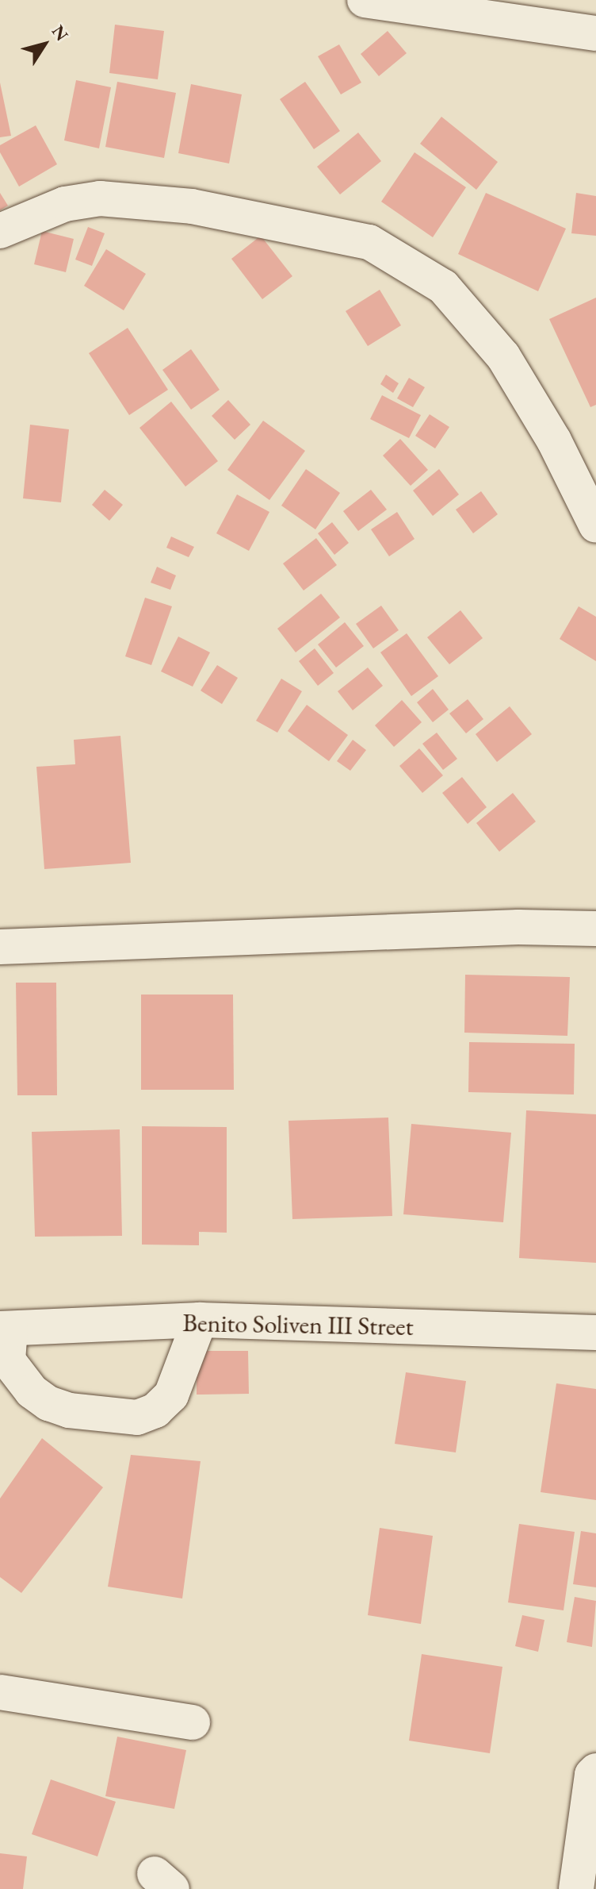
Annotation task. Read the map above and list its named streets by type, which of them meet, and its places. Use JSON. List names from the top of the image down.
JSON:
{
  "streets": {
    "street": ["Benito Soliven Ⅲ Street"]
  },
  "north": "top right"
}
